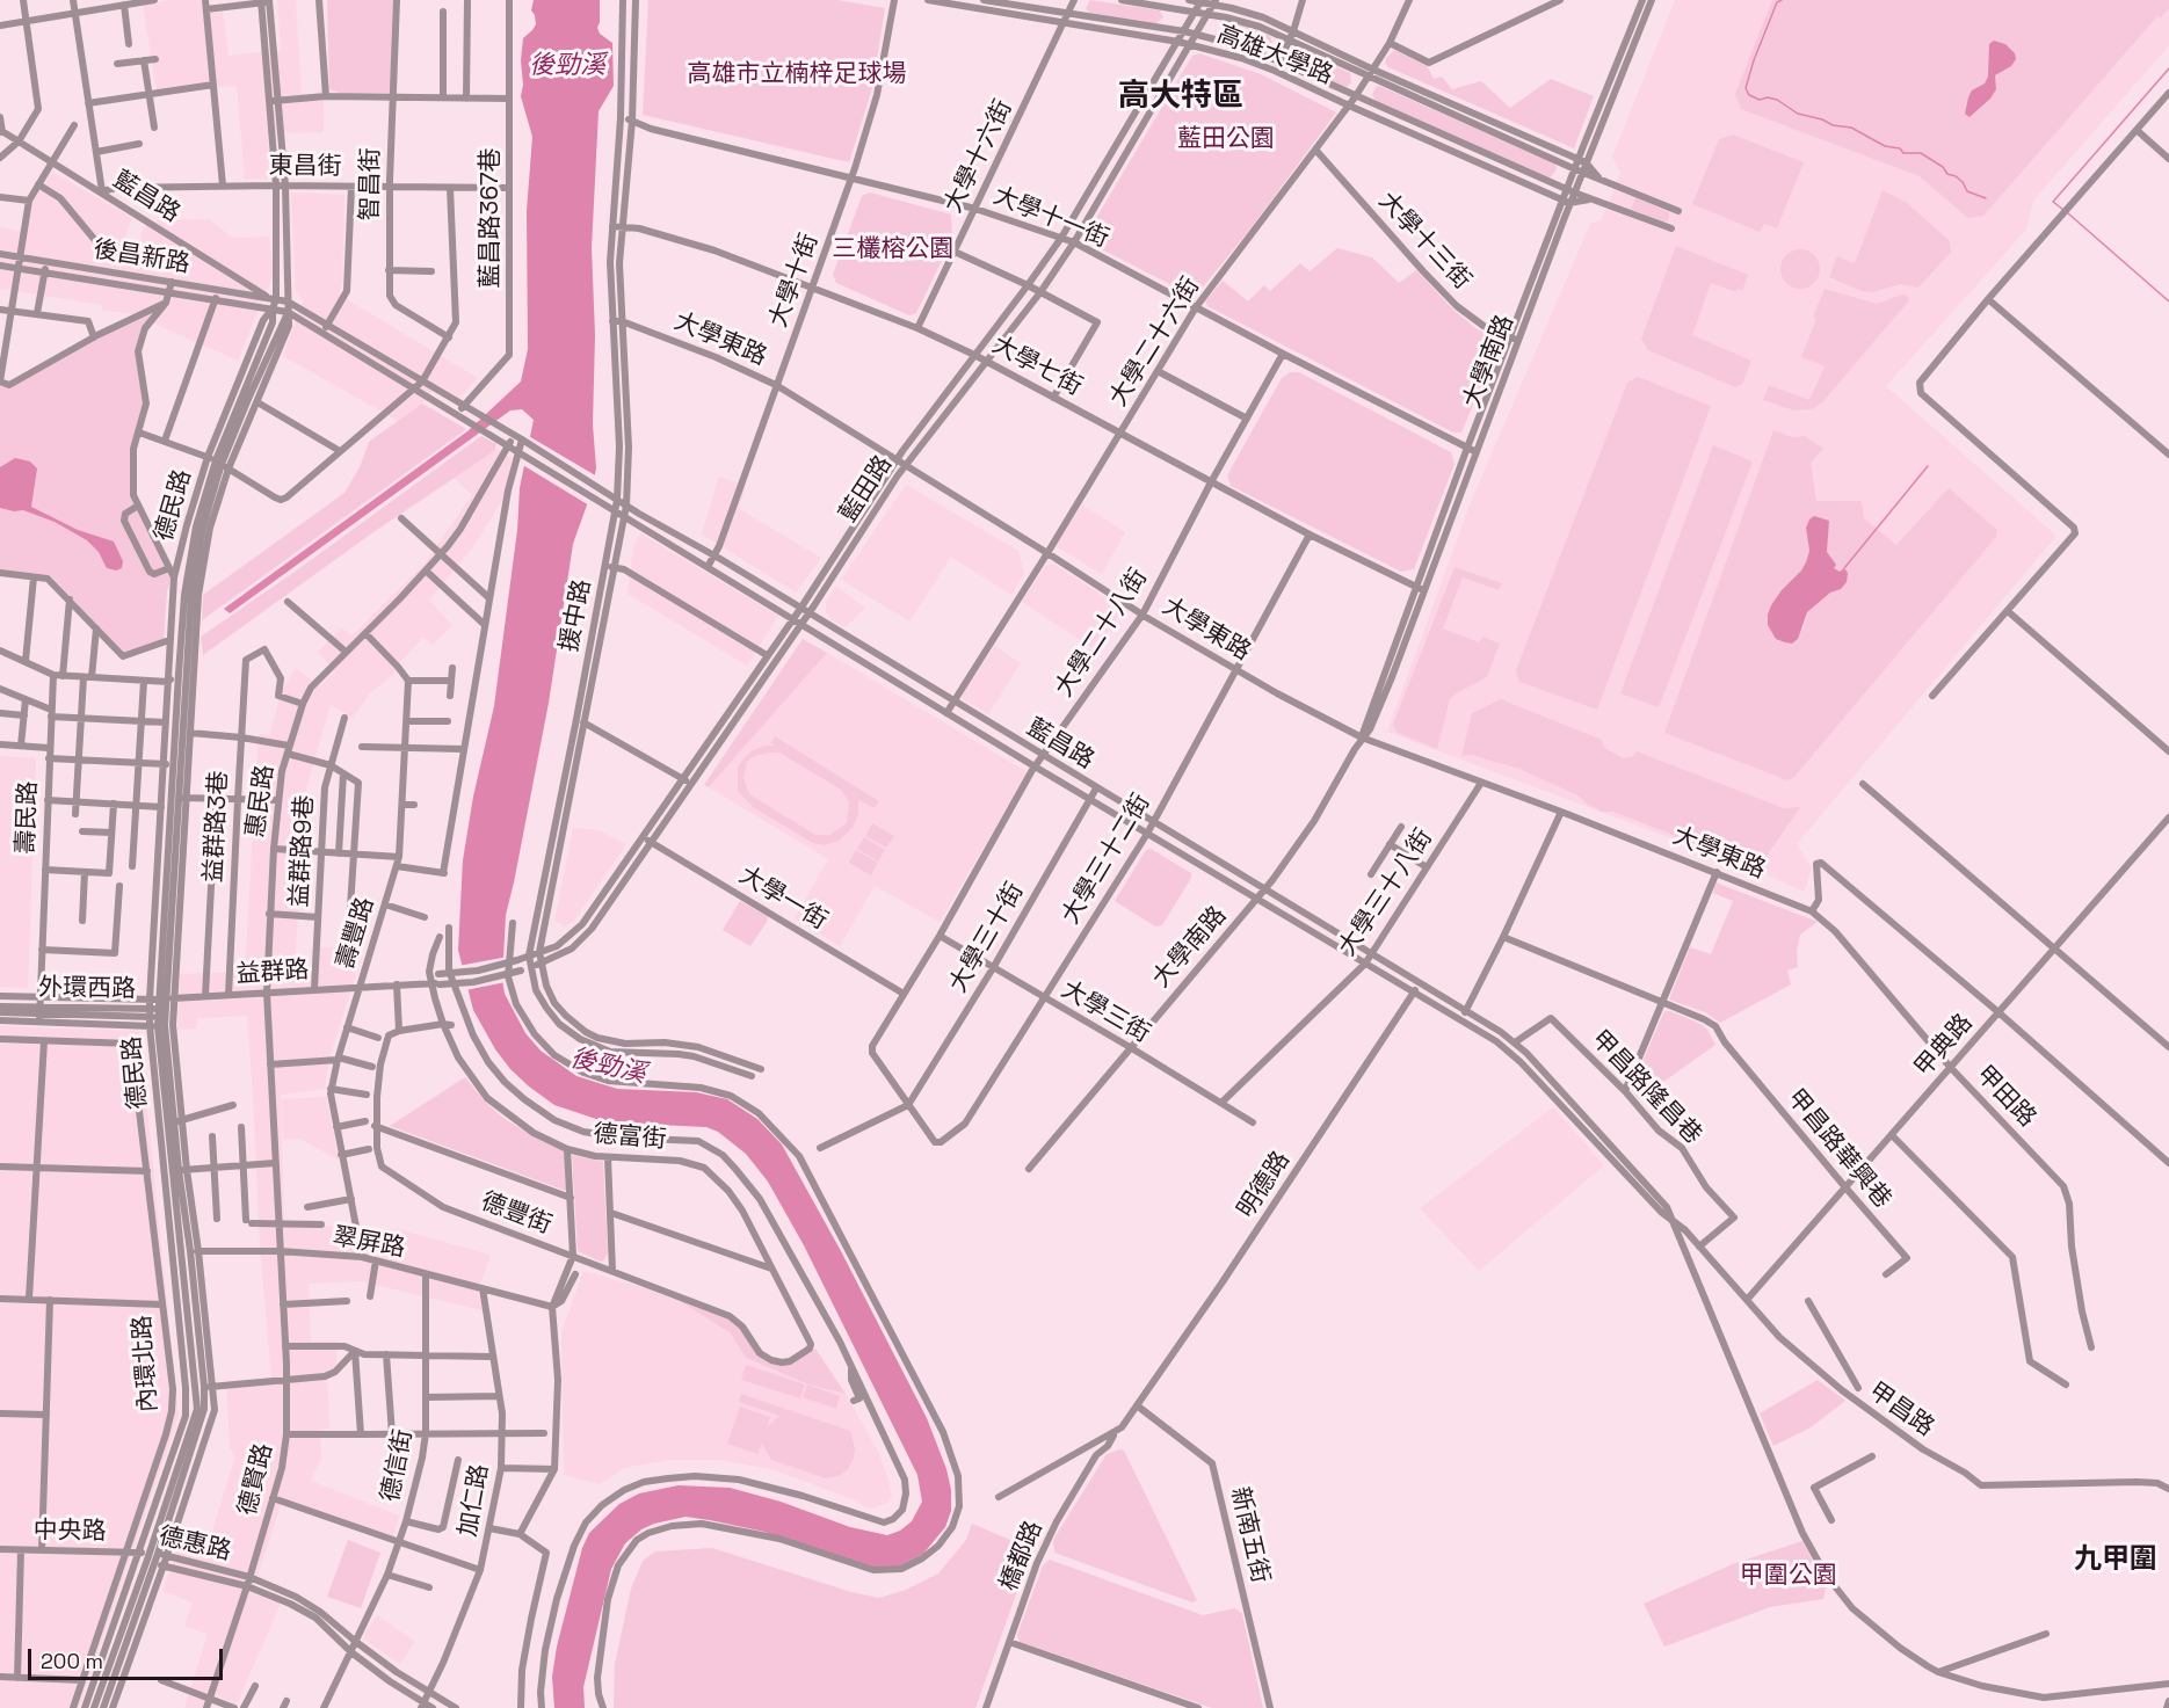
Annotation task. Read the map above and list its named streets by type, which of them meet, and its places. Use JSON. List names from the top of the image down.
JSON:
{
  "streets": {
    "street": [
      "高雄大學路",
      "大學十六街",
      "東昌街",
      "智昌街",
      "藍昌路",
      "藍昌路367巷",
      "大學十一街",
      "大學十三街",
      "後昌新路",
      "大學十街",
      "大學東路",
      "大學二十六街",
      "大學南路",
      "大學七街",
      "藍田路",
      "德民路",
      "援中路",
      "大學二十八街",
      "惠民路",
      "壽民路",
      "益群路3巷",
      "益群路9巷",
      "大學三十二街",
      "大學三十八街",
      "大學一街",
      "壽豐路",
      "大學三十街",
      "益群路",
      "外環西路",
      "大學三街",
      "甲典路",
      "甲昌路隆昌巷",
      "甲田路",
      "德富街",
      "甲昌路華興巷",
      "明德路",
      "德豐街",
      "翠屏路",
      "內環北路",
      "甲昌路",
      "德信街",
      "德賢路",
      "加仁路",
      "中央路",
      "新南五街",
      "德惠路",
      "橋都路"
    ]
  },
  "crossings": [
    ["高雄大學路", "大學十六街"],
    ["高雄大學路", "大學二十六街"],
    ["高雄大學路", "大學南路"],
    ["高雄大學路", "藍田路"],
    ["大學十六街", "大學十一街"],
    ["大學十六街", "大學七街"],
    ["東昌街", "智昌街"],
    ["東昌街", "藍昌路"],
    ["東昌街", "藍昌路367巷"],
    ["東昌街", "德民路"],
    ["藍昌路", "藍昌路367巷"],
    ["藍昌路", "後昌新路"],
    ["藍昌路", "大學十街"],
    ["藍昌路", "大學二十六街"],
    ["藍昌路", "大學南路"],
    ["藍昌路", "藍田路"],
    ["藍昌路", "德民路"],
    ["藍昌路", "援中路"],
    ["藍昌路", "大學二十八街"],
    ["藍昌路", "惠民路"],
    ["藍昌路", "大學三十二街"],
    ["藍昌路", "大學三十八街"],
    ["藍昌路", "大學三十街"],
    ["藍昌路", "明德路"],
    ["藍昌路", "甲昌路"],
    ["大學十一街", "大學十街"],
    ["大學十一街", "大學二十六街"],
    ["大學十一街", "大學南路"],
    ["大學十一街", "藍田路"],
    ["大學十一街", "援中路"],
    ["大學十一街", "大學二十八街"],
    ["大學十三街", "大學二十六街"],
    ["大學十三街", "大學南路"],
    ["後昌新路", "德民路"],
    ["大學十街", "大學東路"],
    ["大學十街", "大學七街"],
    ["大學東路", "大學二十六街"],
    ["大學東路", "大學南路"],
    ["大學東路", "藍田路"],
    ["大學東路", "援中路"],
    ["大學東路", "大學二十八街"],
    ["大學東路", "大學三十二街"],
    ["大學東路", "大學三十八街"],
    ["大學東路", "甲田路"],
    ["大學二十六街", "大學七街"],
    ["大學南路", "大學七街"],
    ["大學南路", "大學三街"],
    ["大學七街", "藍田路"],
    ["大學七街", "援中路"],
    ["大學七街", "大學二十八街"],
    ["大學七街", "大學三十二街"],
    ["藍田路", "援中路"],
    ["藍田路", "大學一街"],
    ["藍田路", "益群路"],
    ["藍田路", "德富街"],
    ["德民路", "益群路"],
    ["德民路", "外環西路"],
    ["德民路", "翠屏路"],
    ["德民路", "內環北路"],
    ["德民路", "中央路"],
    ["德民路", "德惠路"],
    ["大學二十八街", "大學三十二街"],
    ["大學二十八街", "大學一街"],
    ["大學二十八街", "大學三十街"],
    ["大學二十八街", "大學三街"],
    ["惠民路", "益群路3巷"],
    ["惠民路", "益群路"],
    ["惠民路", "翠屏路"],
    ["惠民路", "德賢路"],
    ["壽民路", "外環西路"],
    ["益群路3巷", "益群路"],
    ["益群路9巷", "益群路"],
    ["大學三十二街", "大學三十街"],
    ["大學三十二街", "大學三街"],
    ["大學三十八街", "大學三街"],
    ["壽豐路", "益群路"],
    ["壽豐路", "翠屏路"],
    ["大學三十街", "大學三街"],
    ["益群路", "外環西路"],
    ["益群路", "德富街"],
    ["甲典路", "甲田路"],
    ["甲典路", "甲昌路華興巷"],
    ["甲典路", "甲昌路"],
    ["甲昌路隆昌巷", "甲昌路"],
    ["德富街", "德豐街"],
    ["明德路", "新南五街"],
    ["明德路", "橋都路"],
    ["翠屏路", "德信街"],
    ["翠屏路", "德賢路"],
    ["翠屏路", "加仁路"],
    ["內環北路", "中央路"],
    ["德信街", "德惠路"],
    ["德賢路", "德惠路"],
    ["加仁路", "德惠路"],
    ["中央路", "德惠路"]
  ],
  "districts": ["高大特區", "九甲圍"],
  "water": ["後勁溪"],
  "parks": [
    "高雄市立楠梓足球場",
    "藍田公園",
    "三欉榕公園",
    "甲圍公園"
  ],
  "scale_bar": "200 m"
}
